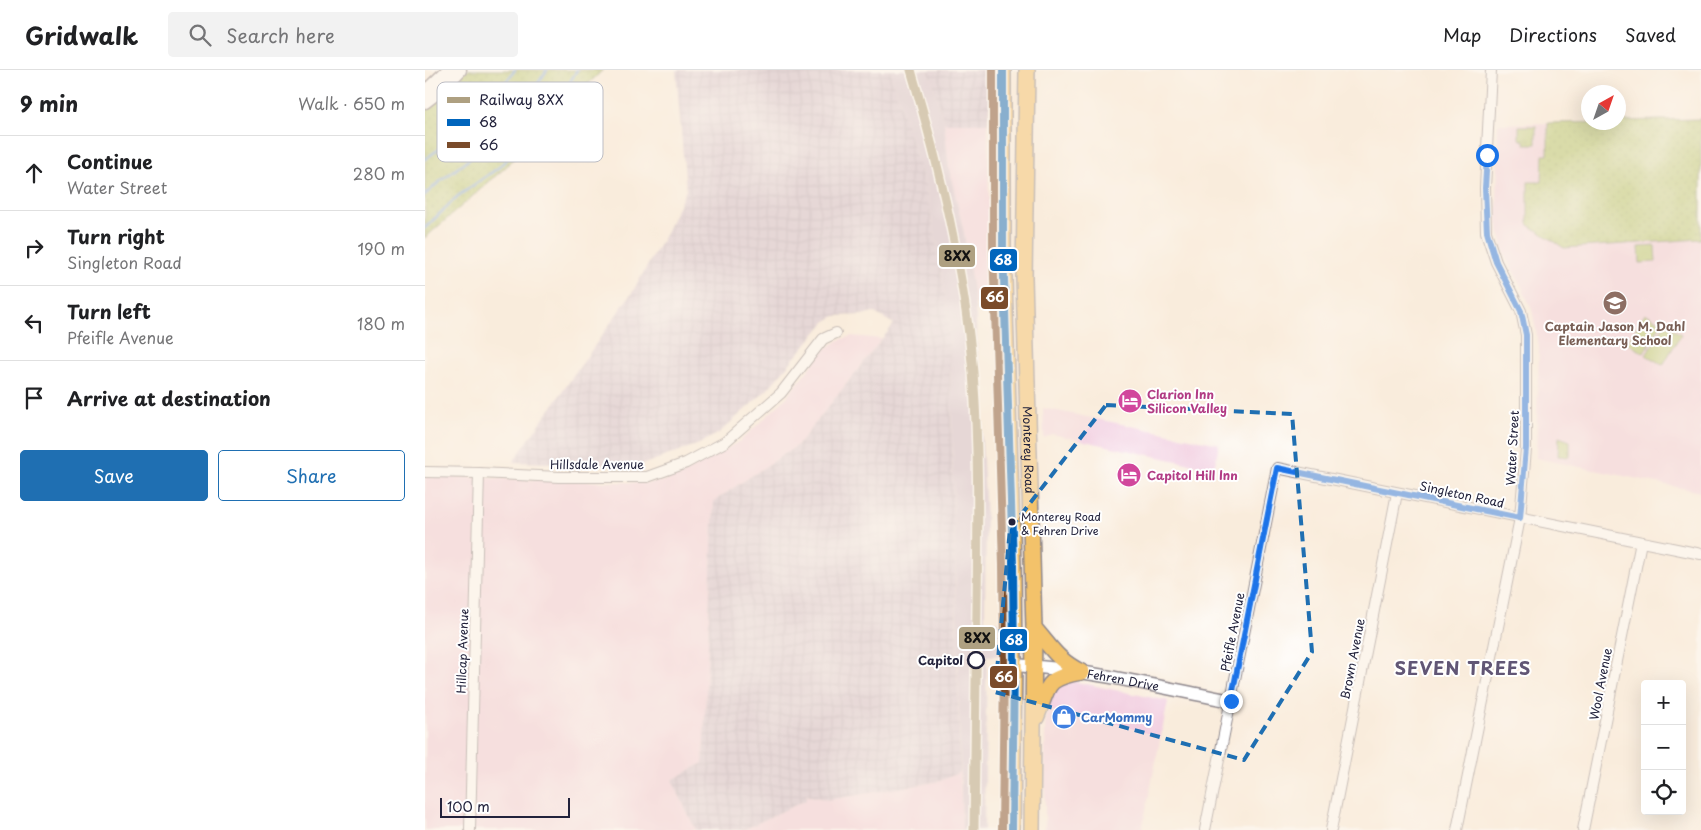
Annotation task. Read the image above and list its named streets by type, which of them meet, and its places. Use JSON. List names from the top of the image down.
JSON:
{
  "streets": {
    "main road": ["Monterey Road"],
    "street": [
      "Water Street",
      "Hillsdale Avenue",
      "Singleton Road",
      "Pfeifle Avenue",
      "Hillcap Avenue",
      "Brown Avenue",
      "Fehren Drive",
      "Wool Avenue"
    ]
  },
  "crossings": [
    ["Water Street", "Singleton Road"],
    ["Monterey Road", "Fehren Drive"],
    ["Hillsdale Avenue", "Hillcap Avenue"],
    ["Singleton Road", "Pfeifle Avenue"],
    ["Singleton Road", "Brown Avenue"],
    ["Singleton Road", "Wool Avenue"],
    ["Pfeifle Avenue", "Fehren Drive"]
  ],
  "districts": ["SEVEN TREES"],
  "places": {
    "school or university": ["Captain Jason M. Dahl Elementary School"],
    "hotel": ["Clarion Inn Silicon Valley", "Capitol Hill Inn"],
    "other": ["Monterey Road & Fehren Drive", "Capitol"],
    "shop": ["CarMommy"]
  },
  "lines": ["rail line 8XX", "transit line 68", "transit line 66"],
  "legend": ["Railway 8XX", "68", "66"],
  "scale_bar": "100 m",
  "north": "top right",
  "page": {
    "header": "Gridwalk",
    "search": "Search here",
    "nav": ["Map", "Directions", "Saved"],
    "heading": ["9 min", "Walk · 650 m"],
    "list": [
      ["Continue", "Water Street", "280 m"],
      ["Turn right", "Singleton Road", "190 m"],
      ["Turn left", "Pfeifle Avenue", "180 m"],
      "Arrive at destination"
    ],
    "buttons": ["Save", "Share"],
    "map_buttons": ["+", "−"],
    "scale": "100 m"
  }
}
